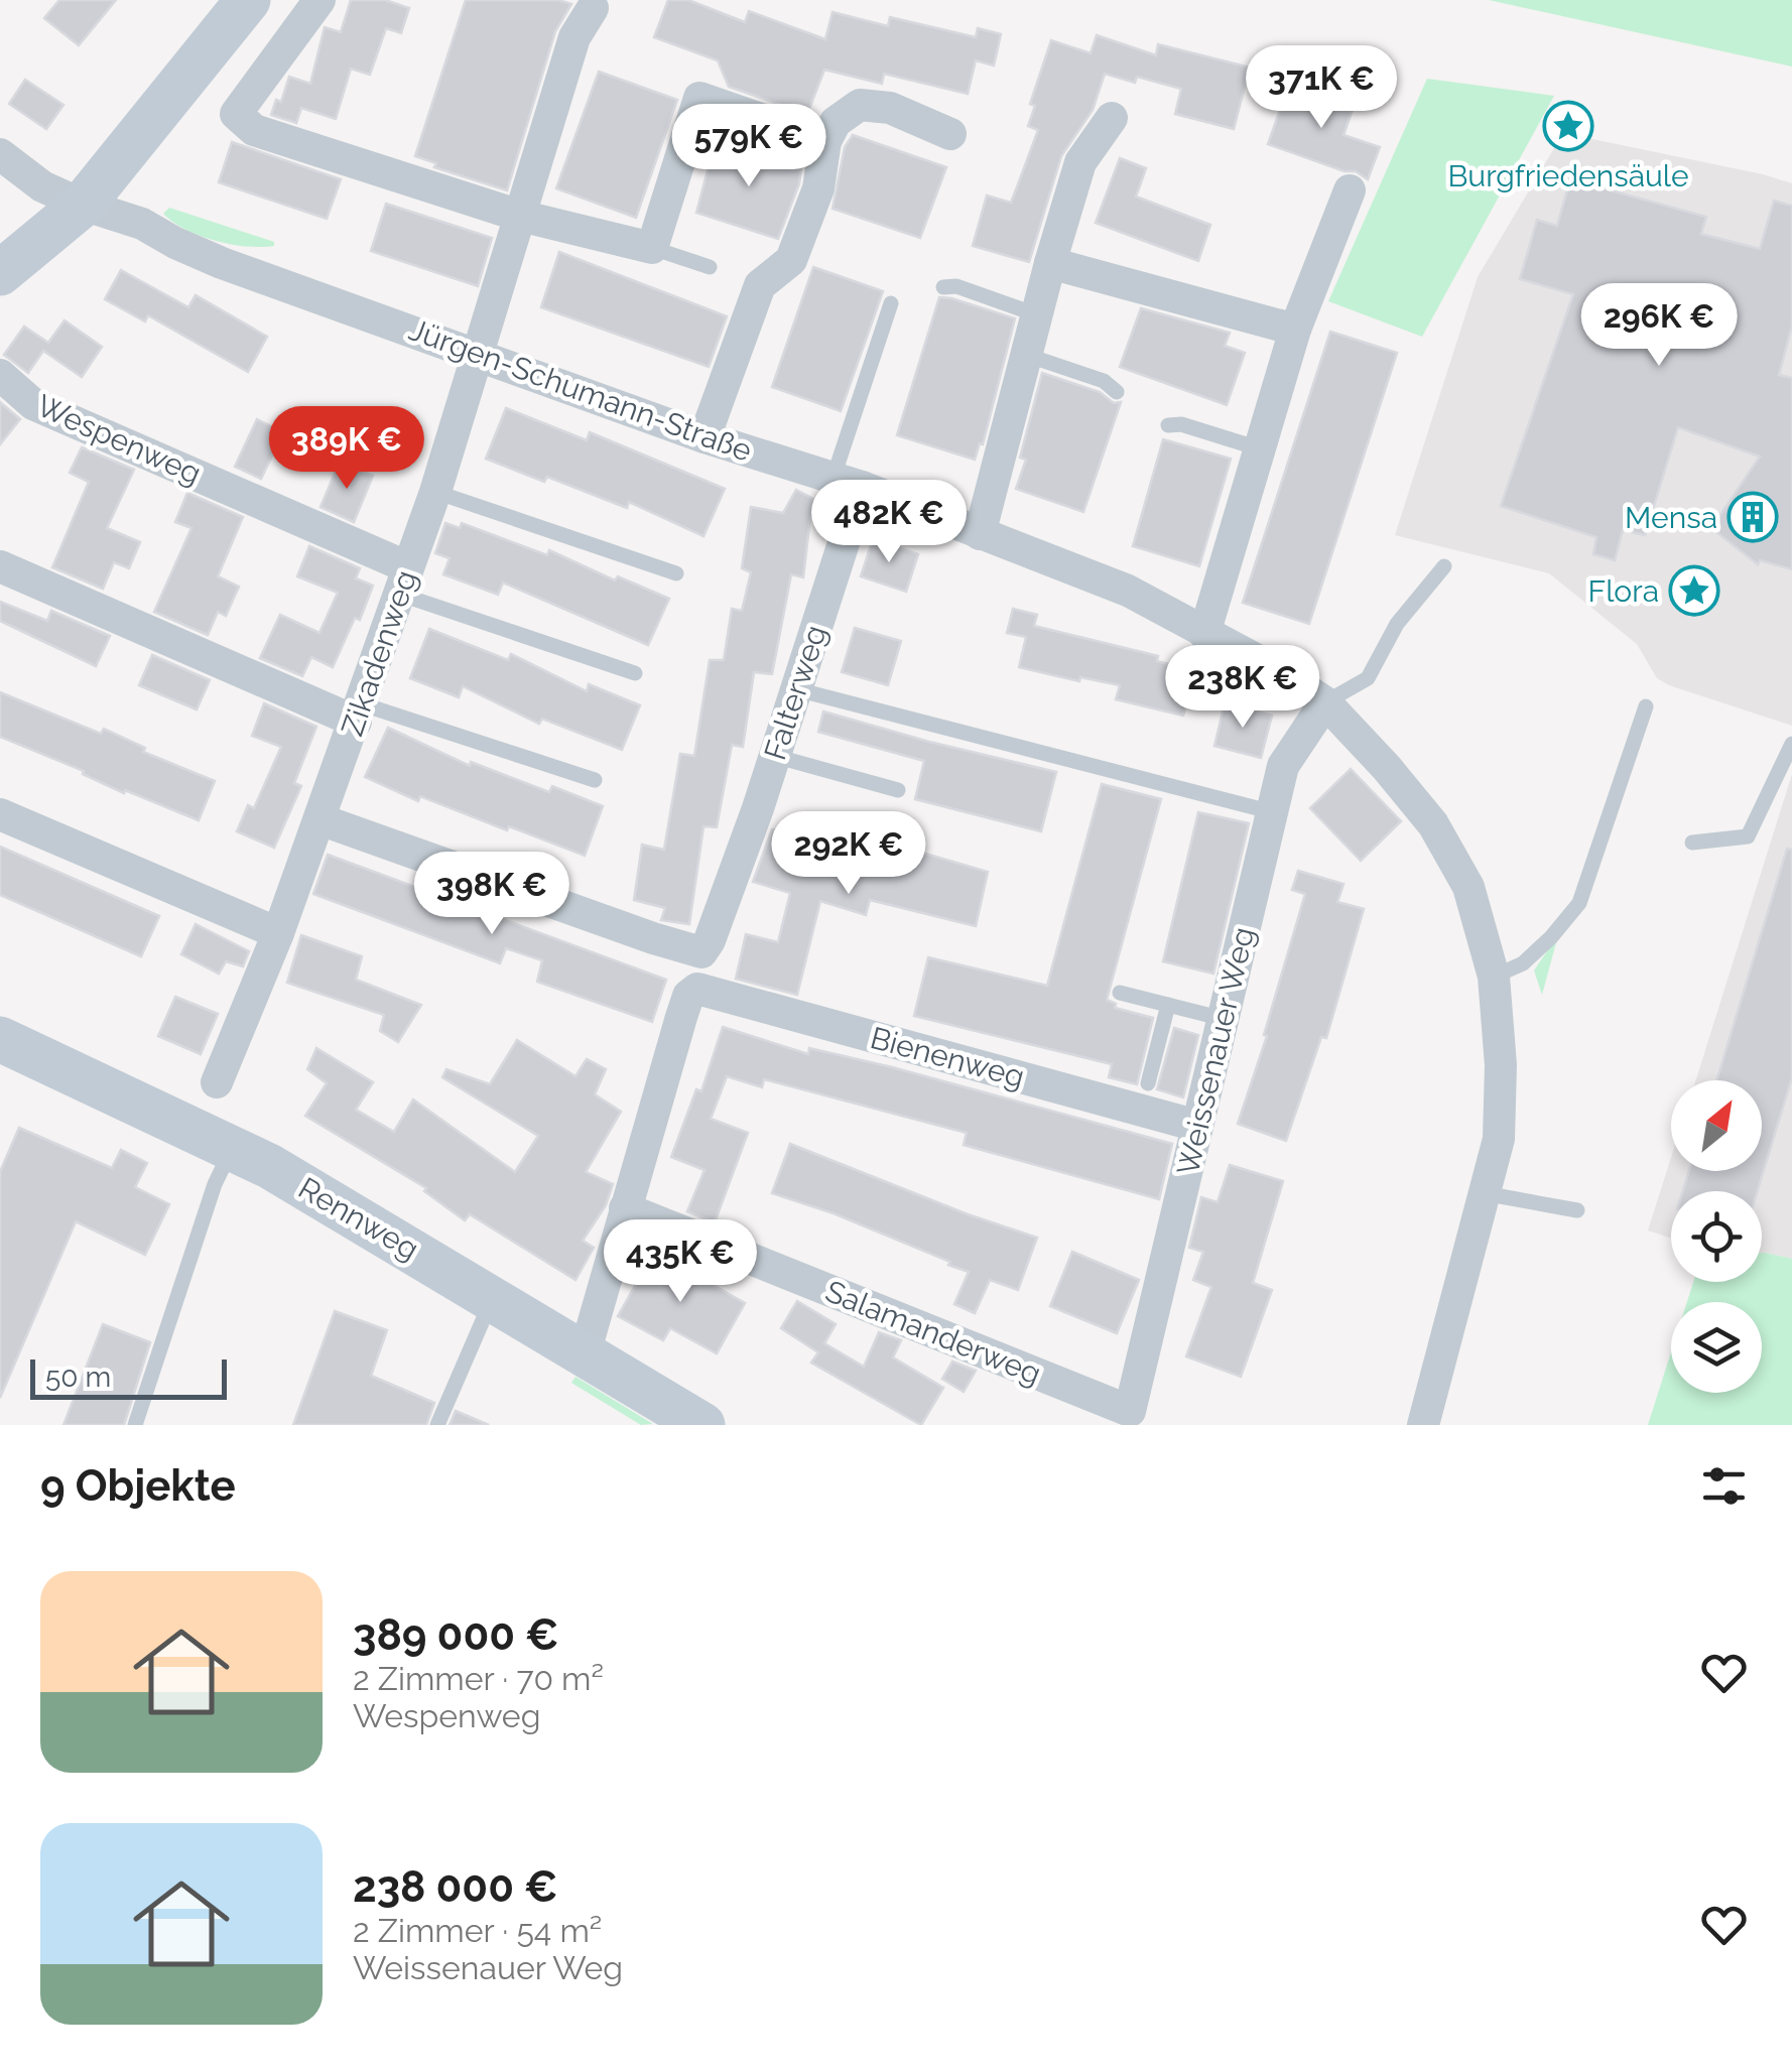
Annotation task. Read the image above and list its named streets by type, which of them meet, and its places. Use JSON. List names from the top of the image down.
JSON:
{
  "streets": {
    "main road": ["Rennweg"],
    "street": [
      "Jürgen-Schumann-Straße",
      "Wespenweg",
      "Zikadenweg",
      "Falterweg",
      "Weissenauer Weg",
      "Bienenweg",
      "Salamanderweg"
    ]
  },
  "crossings": [
    ["Jürgen-Schumann-Straße", "Zikadenweg"],
    ["Jürgen-Schumann-Straße", "Falterweg"],
    ["Jürgen-Schumann-Straße", "Weissenauer Weg"],
    ["Wespenweg", "Zikadenweg"],
    ["Zikadenweg", "Falterweg"],
    ["Weissenauer Weg", "Bienenweg"],
    ["Weissenauer Weg", "Salamanderweg"],
    ["Bienenweg", "Salamanderweg"]
  ],
  "places": {
    "place": ["Burgfriedensäule", "Flora"],
    "building": ["Mensa"]
  },
  "scale_bar": "50 m",
  "north": "top right",
  "page": {
    "price": [
      "371K €",
      "579K €",
      "296K €",
      "389K €",
      "482K €",
      "238K €",
      "292K €",
      "398K €",
      "435K €"
    ],
    "scale": "50 m",
    "heading": "9 Objekte",
    "list": [
      {
        "name": "389 000 €",
        "note": "2 Zimmer · 70 m² · Wespenweg"
      },
      {
        "name": "238 000 €",
        "note": "2 Zimmer · 54 m² · Weissenauer Weg"
      }
    ]
  }
}
